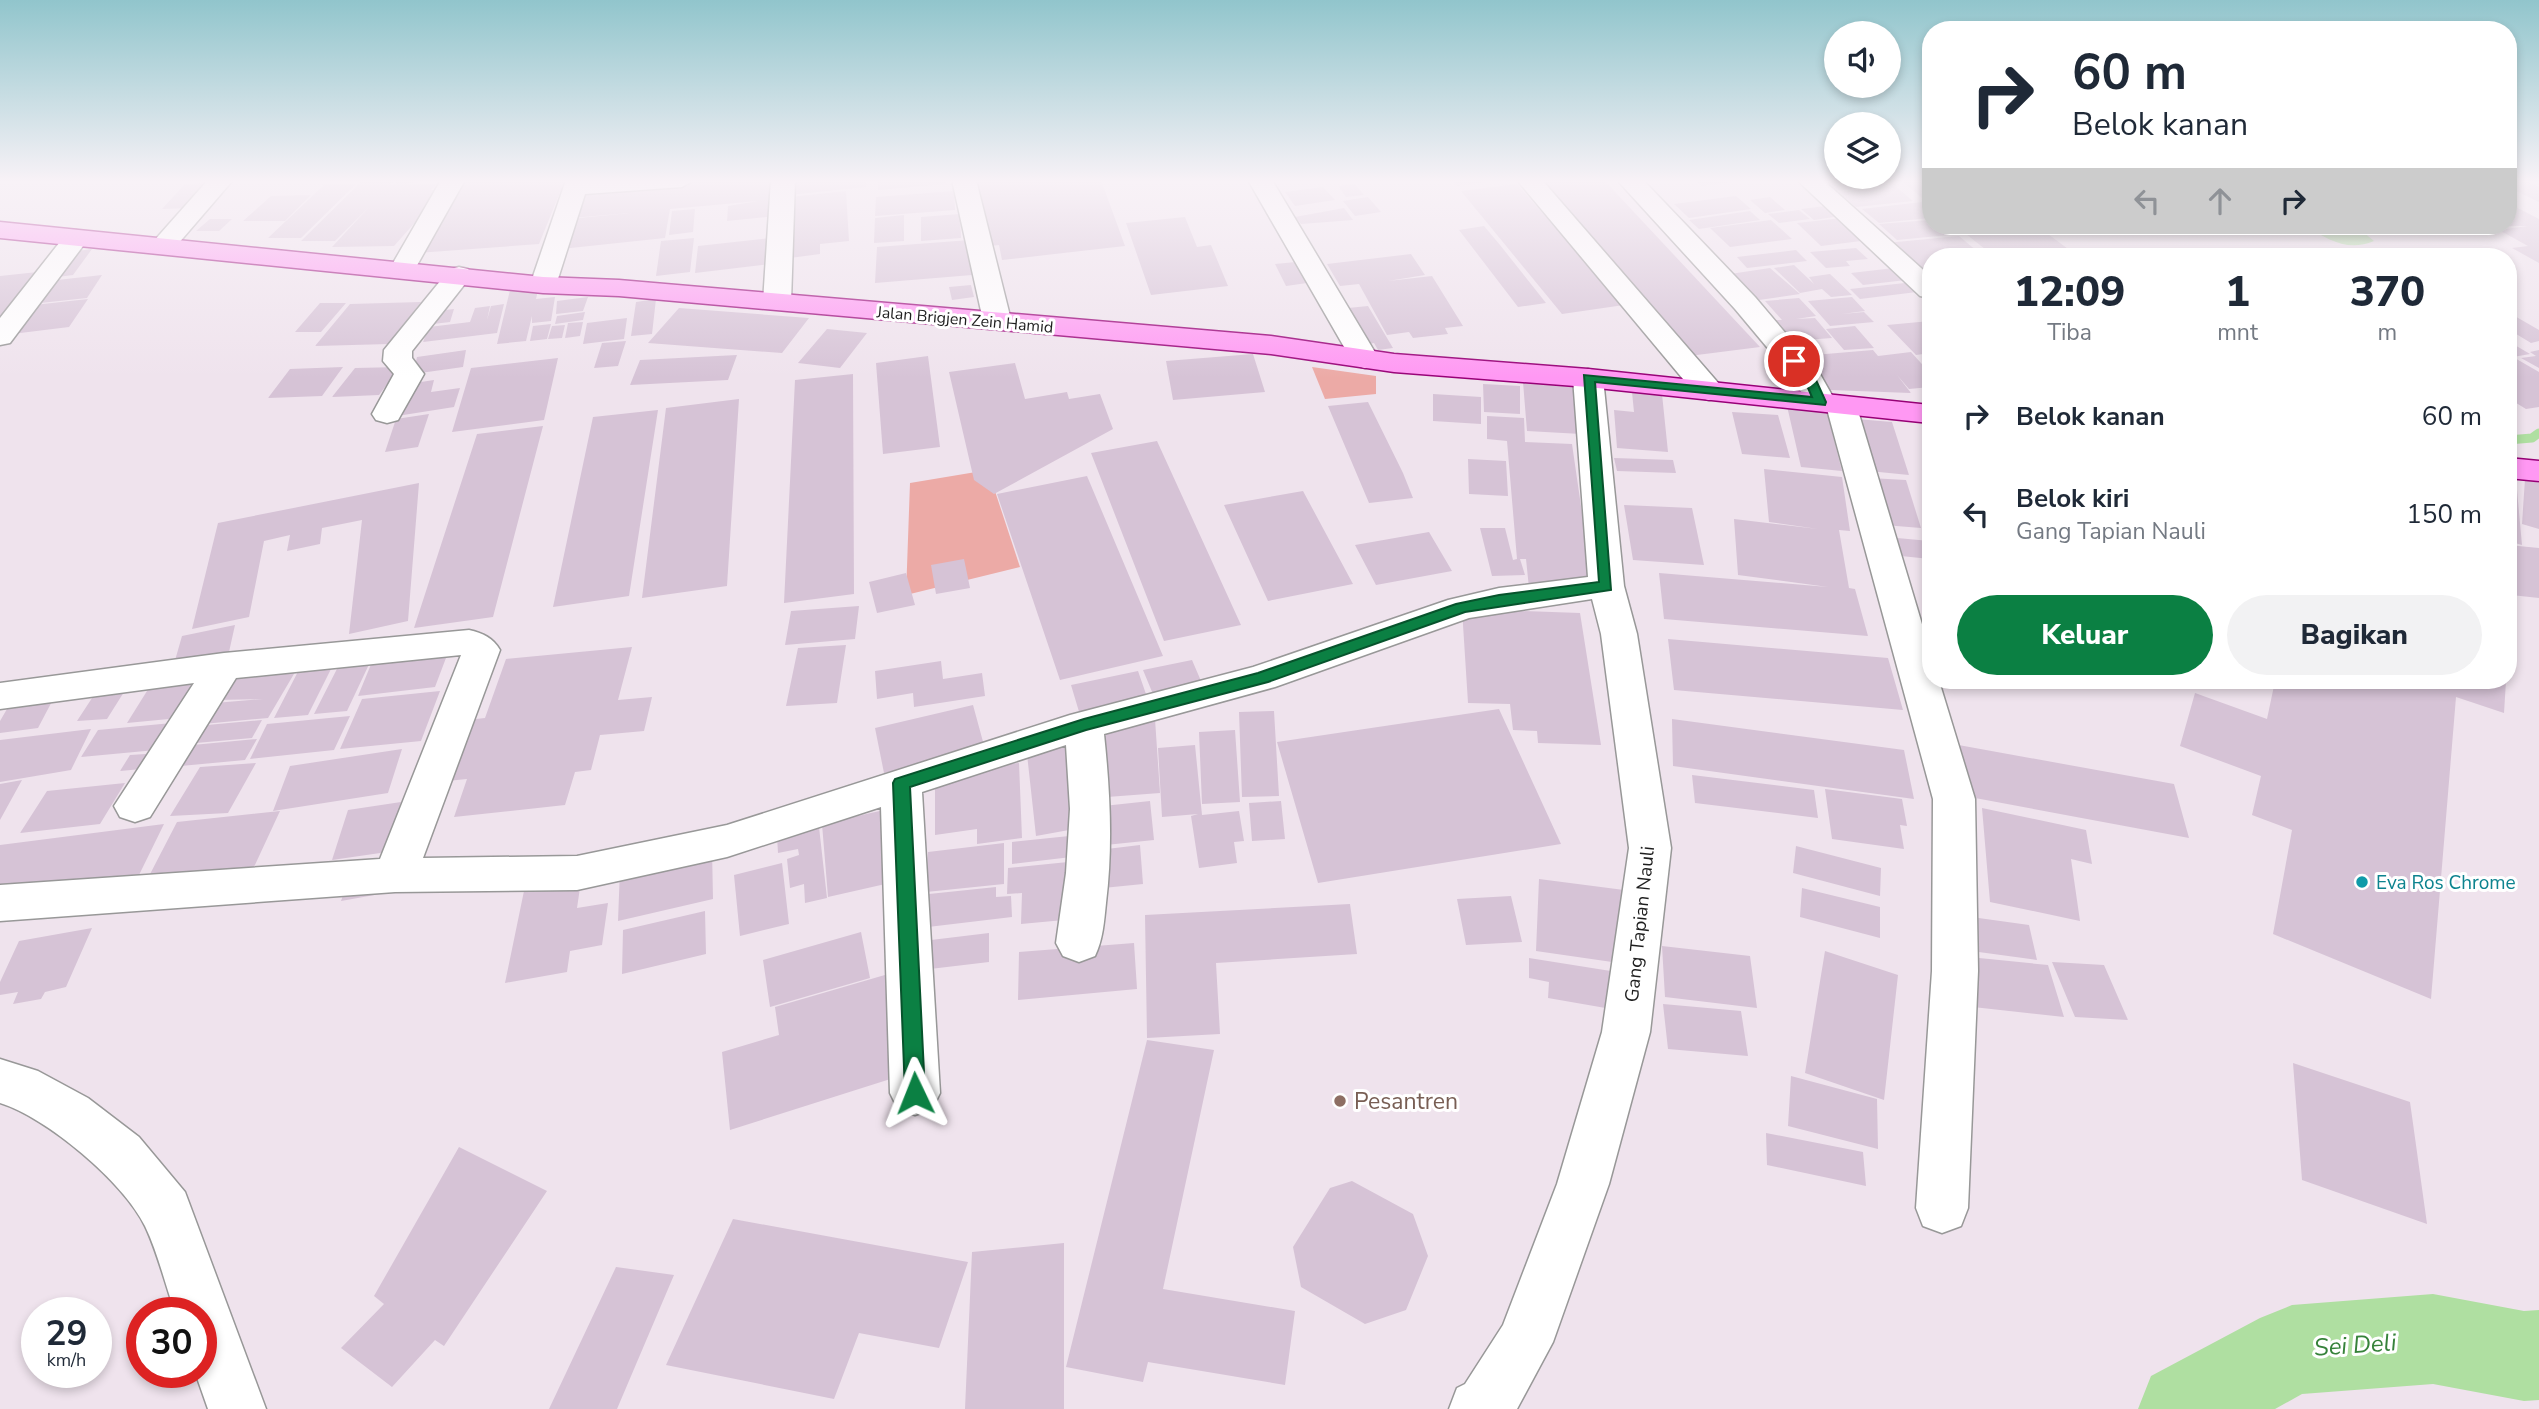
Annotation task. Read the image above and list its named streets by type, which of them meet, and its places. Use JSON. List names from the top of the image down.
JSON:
{
  "streets": {
    "main road": ["Jalan Brigjen Zein Hamid"],
    "street": ["Gang Tapian Nauli"]
  },
  "crossings": [
    ["Jalan Brigjen Zein Hamid", "Gang Tapian Nauli"]
  ],
  "water": ["Sei Deli"],
  "places": ["Eva Ros Chrome", "Pesantren"],
  "page": {
    "turn": ["60 m", "Belok kanan"],
    "eta": [
      "12:09",
      "Tiba",
      "1",
      "mnt",
      "370",
      "m"
    ],
    "list": [
      {
        "name": "Belok kanan",
        "value": "60 m"
      },
      {
        "name": "Belok kiri",
        "note": "Gang Tapian Nauli",
        "value": "150 m"
      }
    ],
    "buttons": ["Keluar", "Bagikan"],
    "speed": "29 km/h",
    "limit": "30"
  }
}
